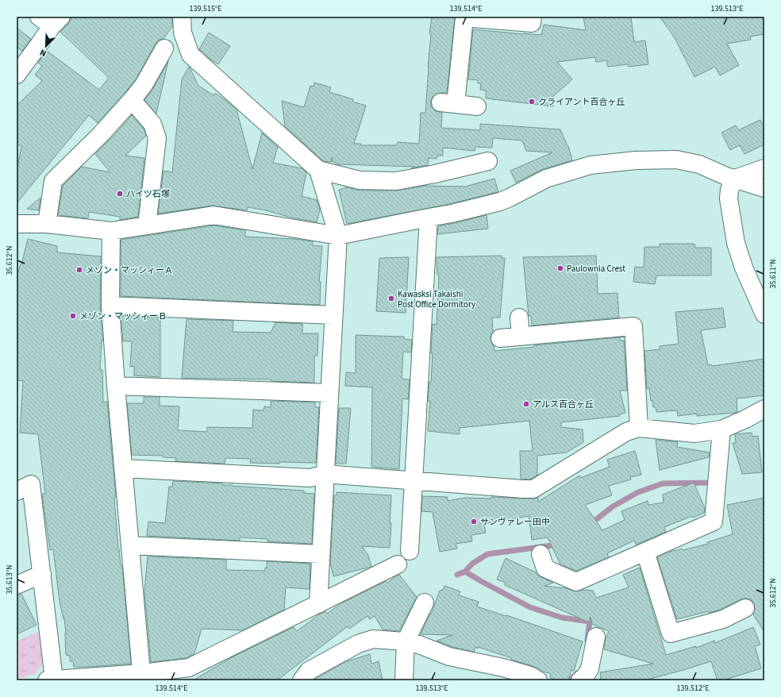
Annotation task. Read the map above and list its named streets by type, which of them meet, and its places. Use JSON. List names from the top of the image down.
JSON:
{
  "places": [
    "クライアント百合ヶ丘",
    "ハイツ石塚",
    "Paulownia Crest",
    "メゾン・マッシィーＡ",
    "Kawasksi Takaishi Post Office Dormitory",
    "メゾン・マッシィーＢ",
    "アルス百合ヶ丘",
    "サンヴァレー田中"
  ],
  "north": "bottom left",
  "coordinates": [
    "139.515°E",
    "139.514°E",
    "139.513°E",
    "35.612°N",
    "35.611°N",
    "35.613°N",
    "139.512°E"
  ]
}
